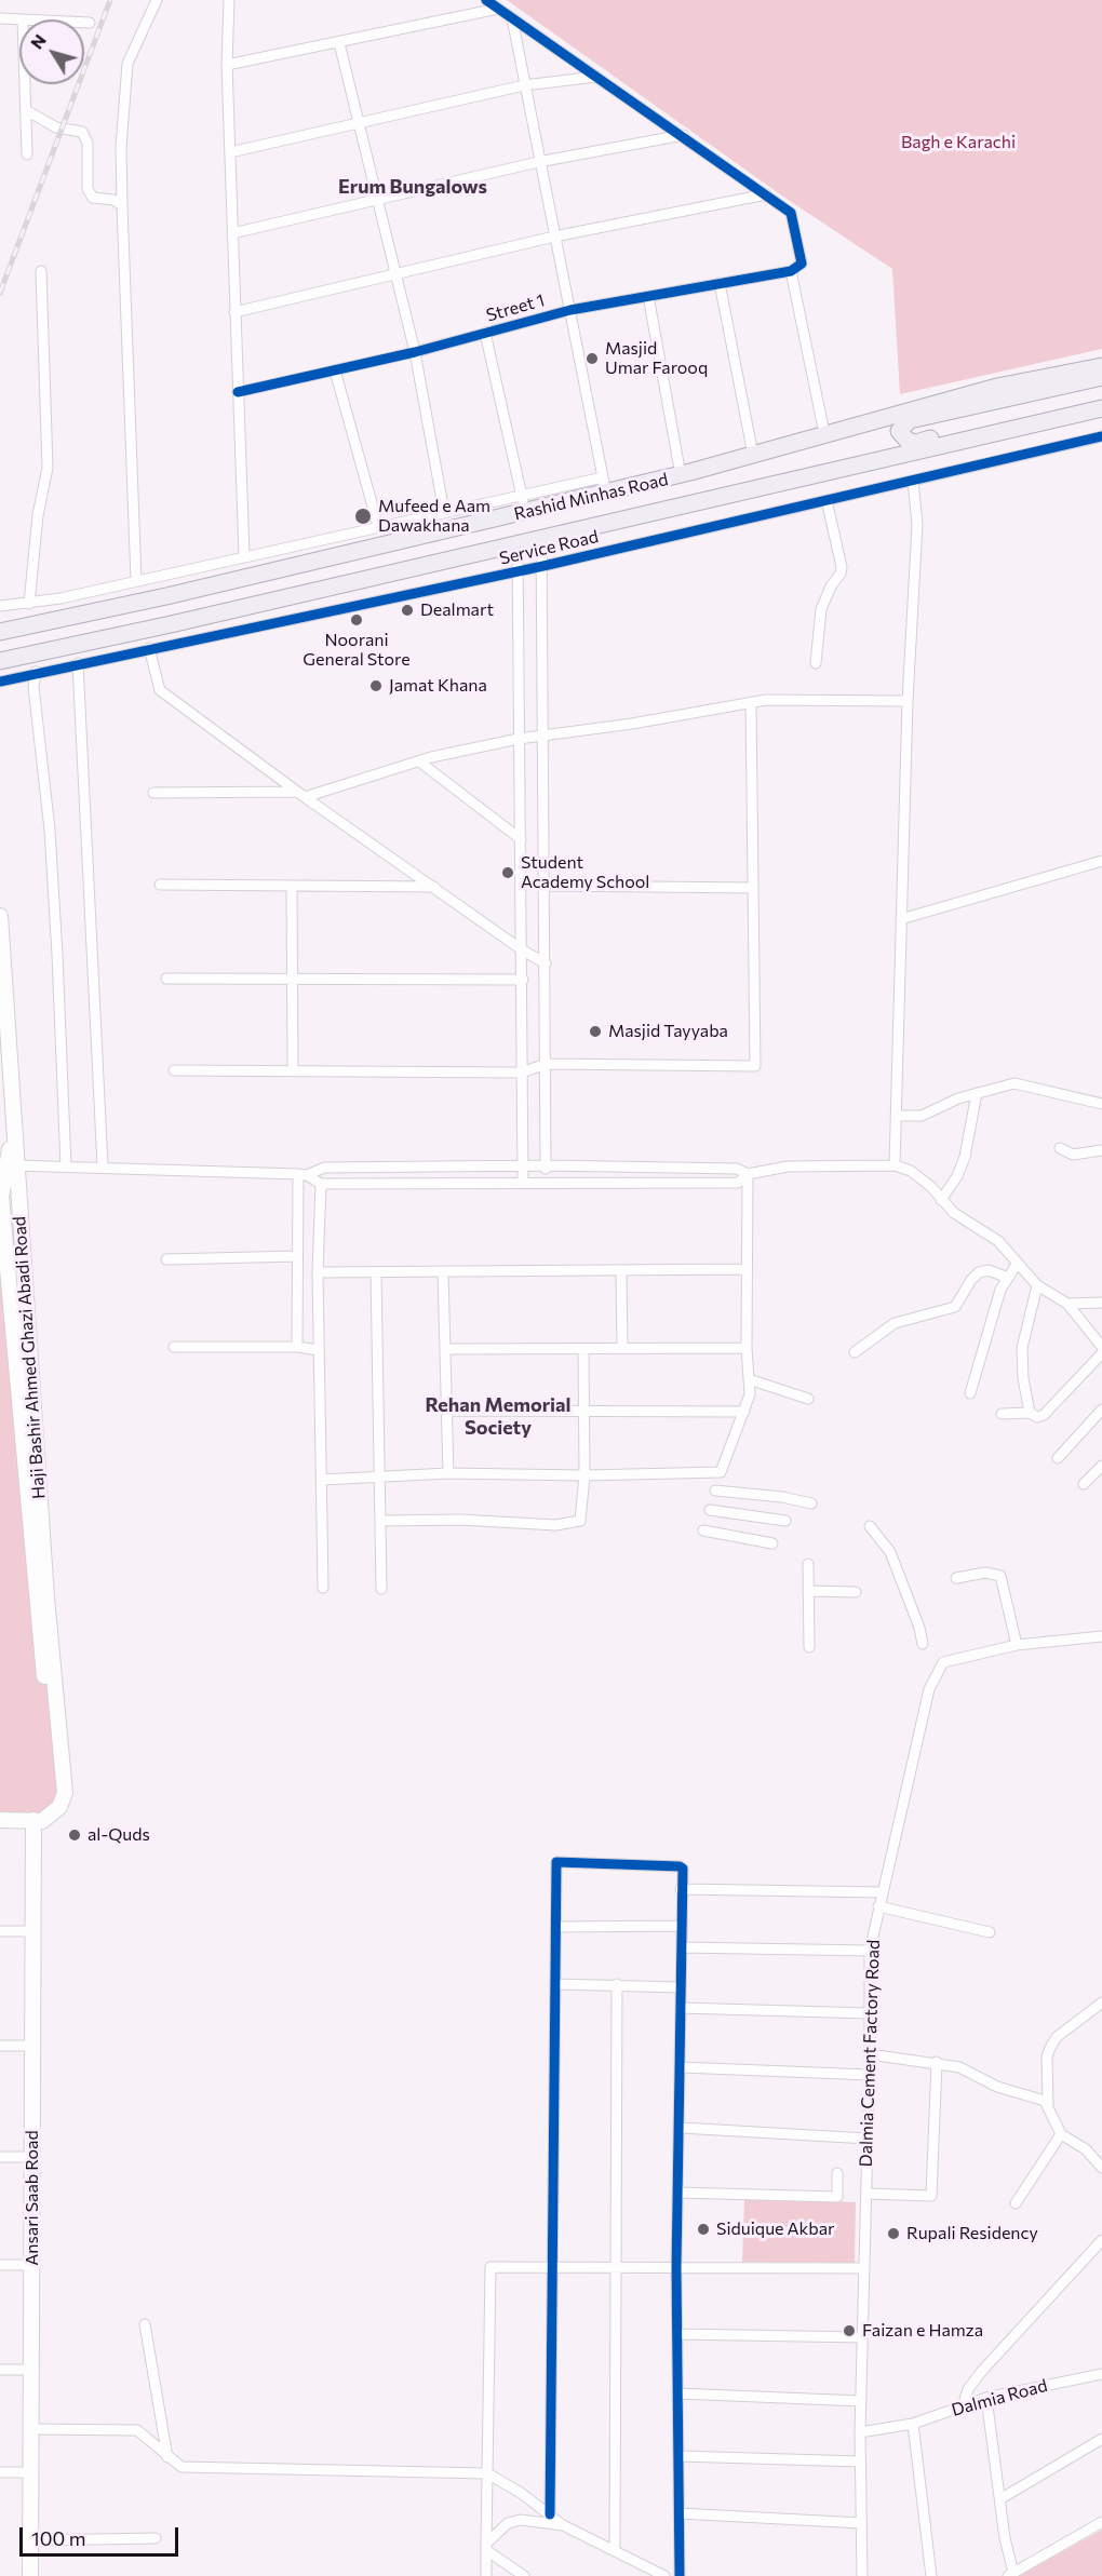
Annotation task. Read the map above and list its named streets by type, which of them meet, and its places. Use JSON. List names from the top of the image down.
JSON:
{
  "streets": {
    "main road": ["Rashid Minhas Road"],
    "street": [
      "Street 1",
      "Service Road",
      "Haji Bashir Ahmed Ghazi Abadi Road",
      "Dalmia Cement Factory Road",
      "Ansari Saab Road",
      "Dalmia Road"
    ]
  },
  "crossings": [
    ["Haji Bashir Ahmed Ghazi Abadi Road", "Ansari Saab Road"],
    ["Dalmia Cement Factory Road", "Dalmia Road"]
  ],
  "districts": ["Erum Bungalows", "Rehan Memorial Society"],
  "parks": ["Bagh e Karachi"],
  "places": [
    "Masjid Umar Farooq",
    "Mufeed e Aam Dawakhana",
    "Dealmart",
    "Noorani General Store",
    "Jamat Khana",
    "Student Academy School",
    "Masjid Tayyaba",
    "al-Quds",
    "Siduique Akbar",
    "Rupali Residency",
    "Faizan e Hamza"
  ],
  "scale_bar": "100 m",
  "north": "top left"
}
